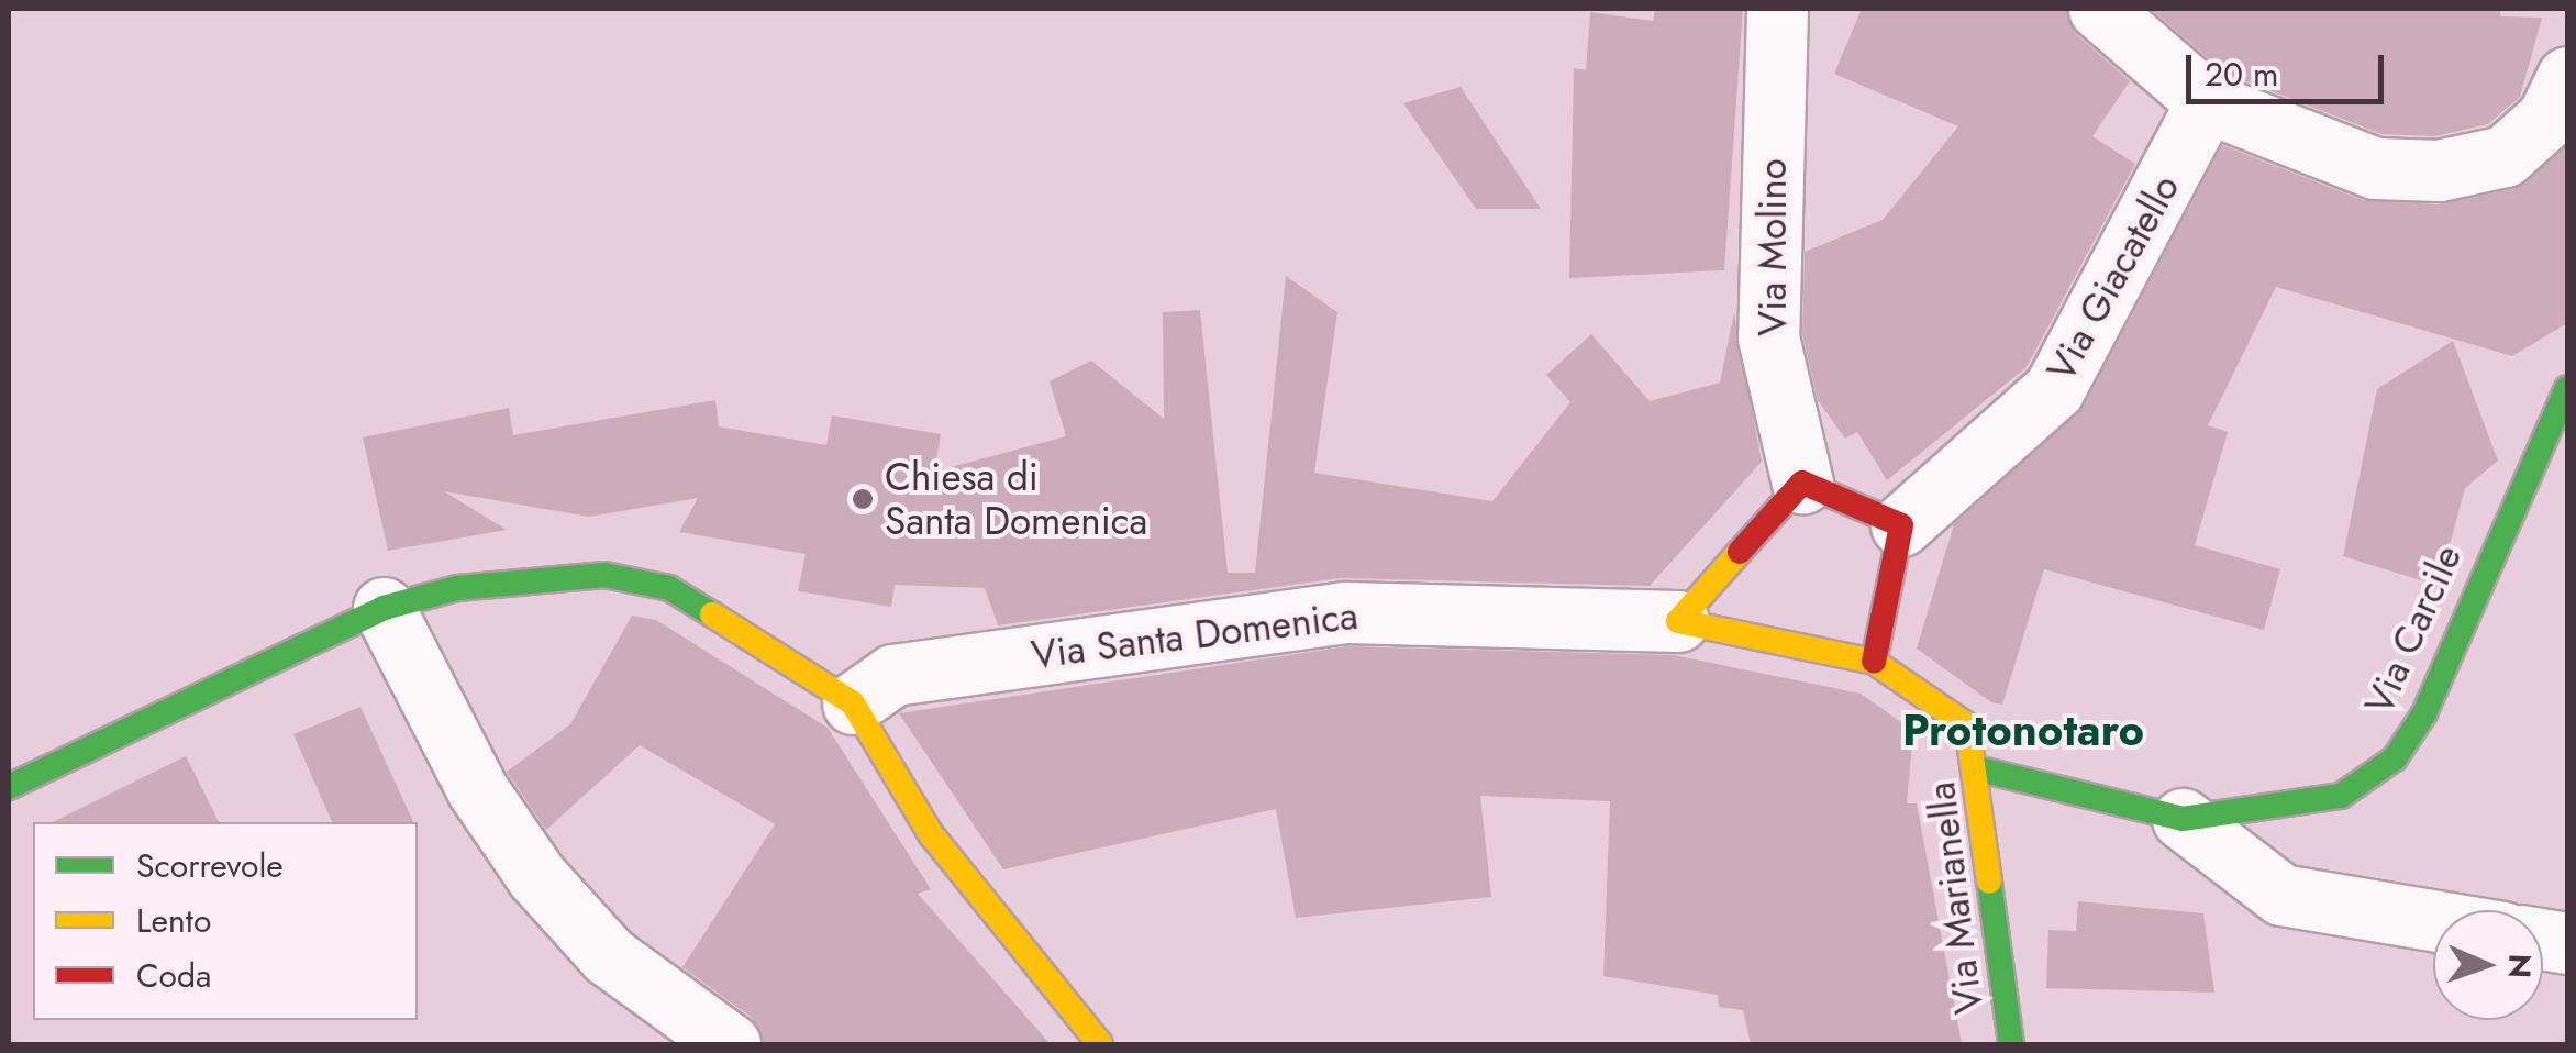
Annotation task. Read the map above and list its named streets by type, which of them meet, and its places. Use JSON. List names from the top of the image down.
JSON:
{
  "streets": {
    "street": [
      "Via Molino",
      "Via Giacatello",
      "Via Carcile",
      "Via Santa Domenica",
      "Via Marianella"
    ]
  },
  "districts": ["Protonotaro"],
  "places": ["Chiesa di Santa Domenica"],
  "legend": ["Scorrevole", "Lento", "Coda"],
  "scale_bar": "20 m",
  "north": "right"
}
